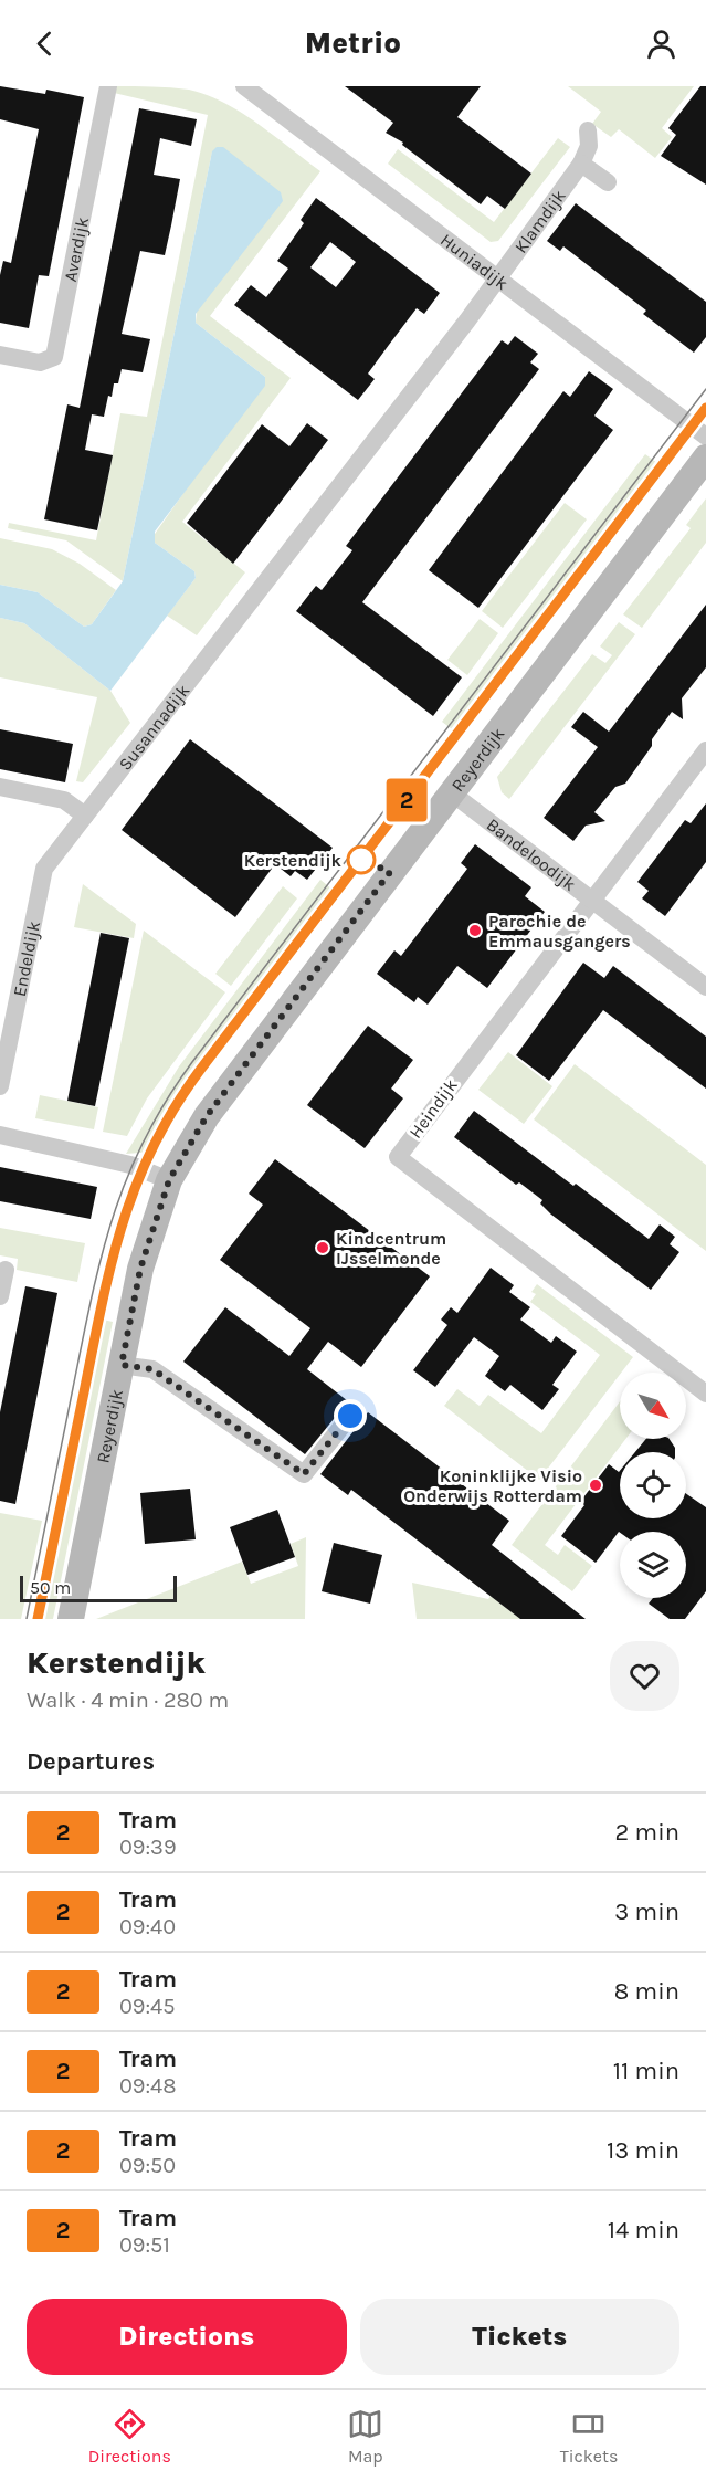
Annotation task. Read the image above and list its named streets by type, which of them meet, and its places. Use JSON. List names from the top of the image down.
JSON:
{
  "streets": {
    "street": [
      "Klamdijk",
      "Averdijk",
      "Huniadijk",
      "Susannadijk",
      "Reyerdijk",
      "Bandeloodijk",
      "Endeldijk",
      "Heindijk"
    ]
  },
  "crossings": [
    ["Klamdijk", "Huniadijk"],
    ["Klamdijk", "Susannadijk"],
    ["Huniadijk", "Susannadijk"],
    ["Susannadijk", "Endeldijk"],
    ["Reyerdijk", "Bandeloodijk"],
    ["Bandeloodijk", "Heindijk"]
  ],
  "places": [
    "Kerstendijk",
    "Parochie de Emmausgangers",
    "Kindcentrum IJsselmonde",
    "Koninklijke Visio Onderwijs Rotterdam"
  ],
  "lines": ["tram line 2"],
  "scale_bar": "50 m",
  "north": "bottom right",
  "page": {
    "header": "Metrio",
    "on_map": "2",
    "scale": "50 m",
    "heading": [
      ["Kerstendijk", "Walk · 4 min · 280 m"],
      "Departures"
    ],
    "list": [
      {
        "mark": "2",
        "name": "Tram",
        "note": "09:39",
        "value": "2 min"
      },
      {
        "mark": "2",
        "name": "Tram",
        "note": "09:40",
        "value": "3 min"
      },
      {
        "mark": "2",
        "name": "Tram",
        "note": "09:45",
        "value": "8 min"
      },
      {
        "mark": "2",
        "name": "Tram",
        "note": "09:48",
        "value": "11 min"
      },
      {
        "mark": "2",
        "name": "Tram",
        "note": "09:50",
        "value": "13 min"
      },
      {
        "mark": "2",
        "name": "Tram",
        "note": "09:51",
        "value": "14 min"
      }
    ],
    "buttons": ["Directions", "Tickets"],
    "tabs": ["Directions", "Map", "Tickets"]
  }
}
